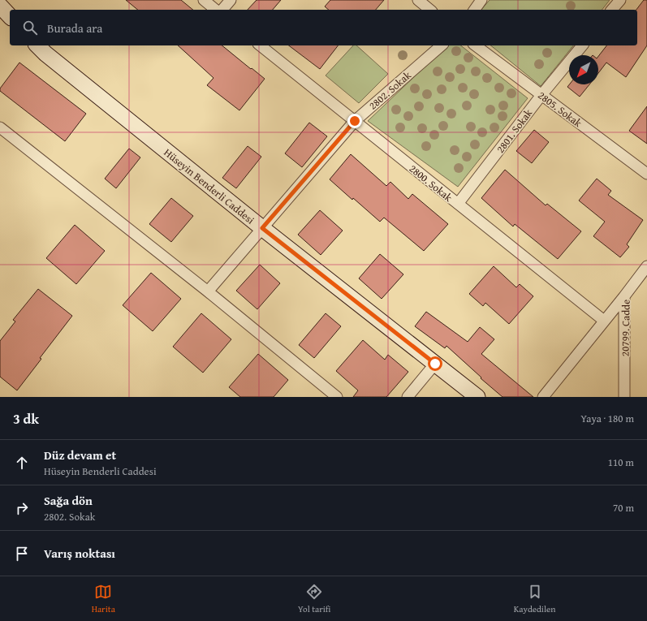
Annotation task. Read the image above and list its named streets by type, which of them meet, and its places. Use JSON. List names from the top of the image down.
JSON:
{
  "streets": {
    "main road": ["Hüseyin Benderli Caddesi"],
    "street": [
      "2802. Sokak",
      "2805. Sokak",
      "2801. Sokak",
      "2800. Sokak",
      "20799. Cadde"
    ]
  },
  "crossings": [
    ["2802. Sokak", "2800. Sokak"],
    ["2802. Sokak", "Hüseyin Benderli Caddesi"],
    ["2805. Sokak", "2801. Sokak"],
    ["2801. Sokak", "2800. Sokak"]
  ],
  "north": "bottom left",
  "page": {
    "search": "Burada ara",
    "heading": ["3 dk", "Yaya · 180 m"],
    "list": [
      ["Düz devam et", "Hüseyin Benderli Caddesi", "110 m"],
      ["Sağa dön", "2802. Sokak", "70 m"],
      "Varış noktası"
    ],
    "nav": ["Harita", "Yol tarifi", "Kaydedilen"]
  }
}
